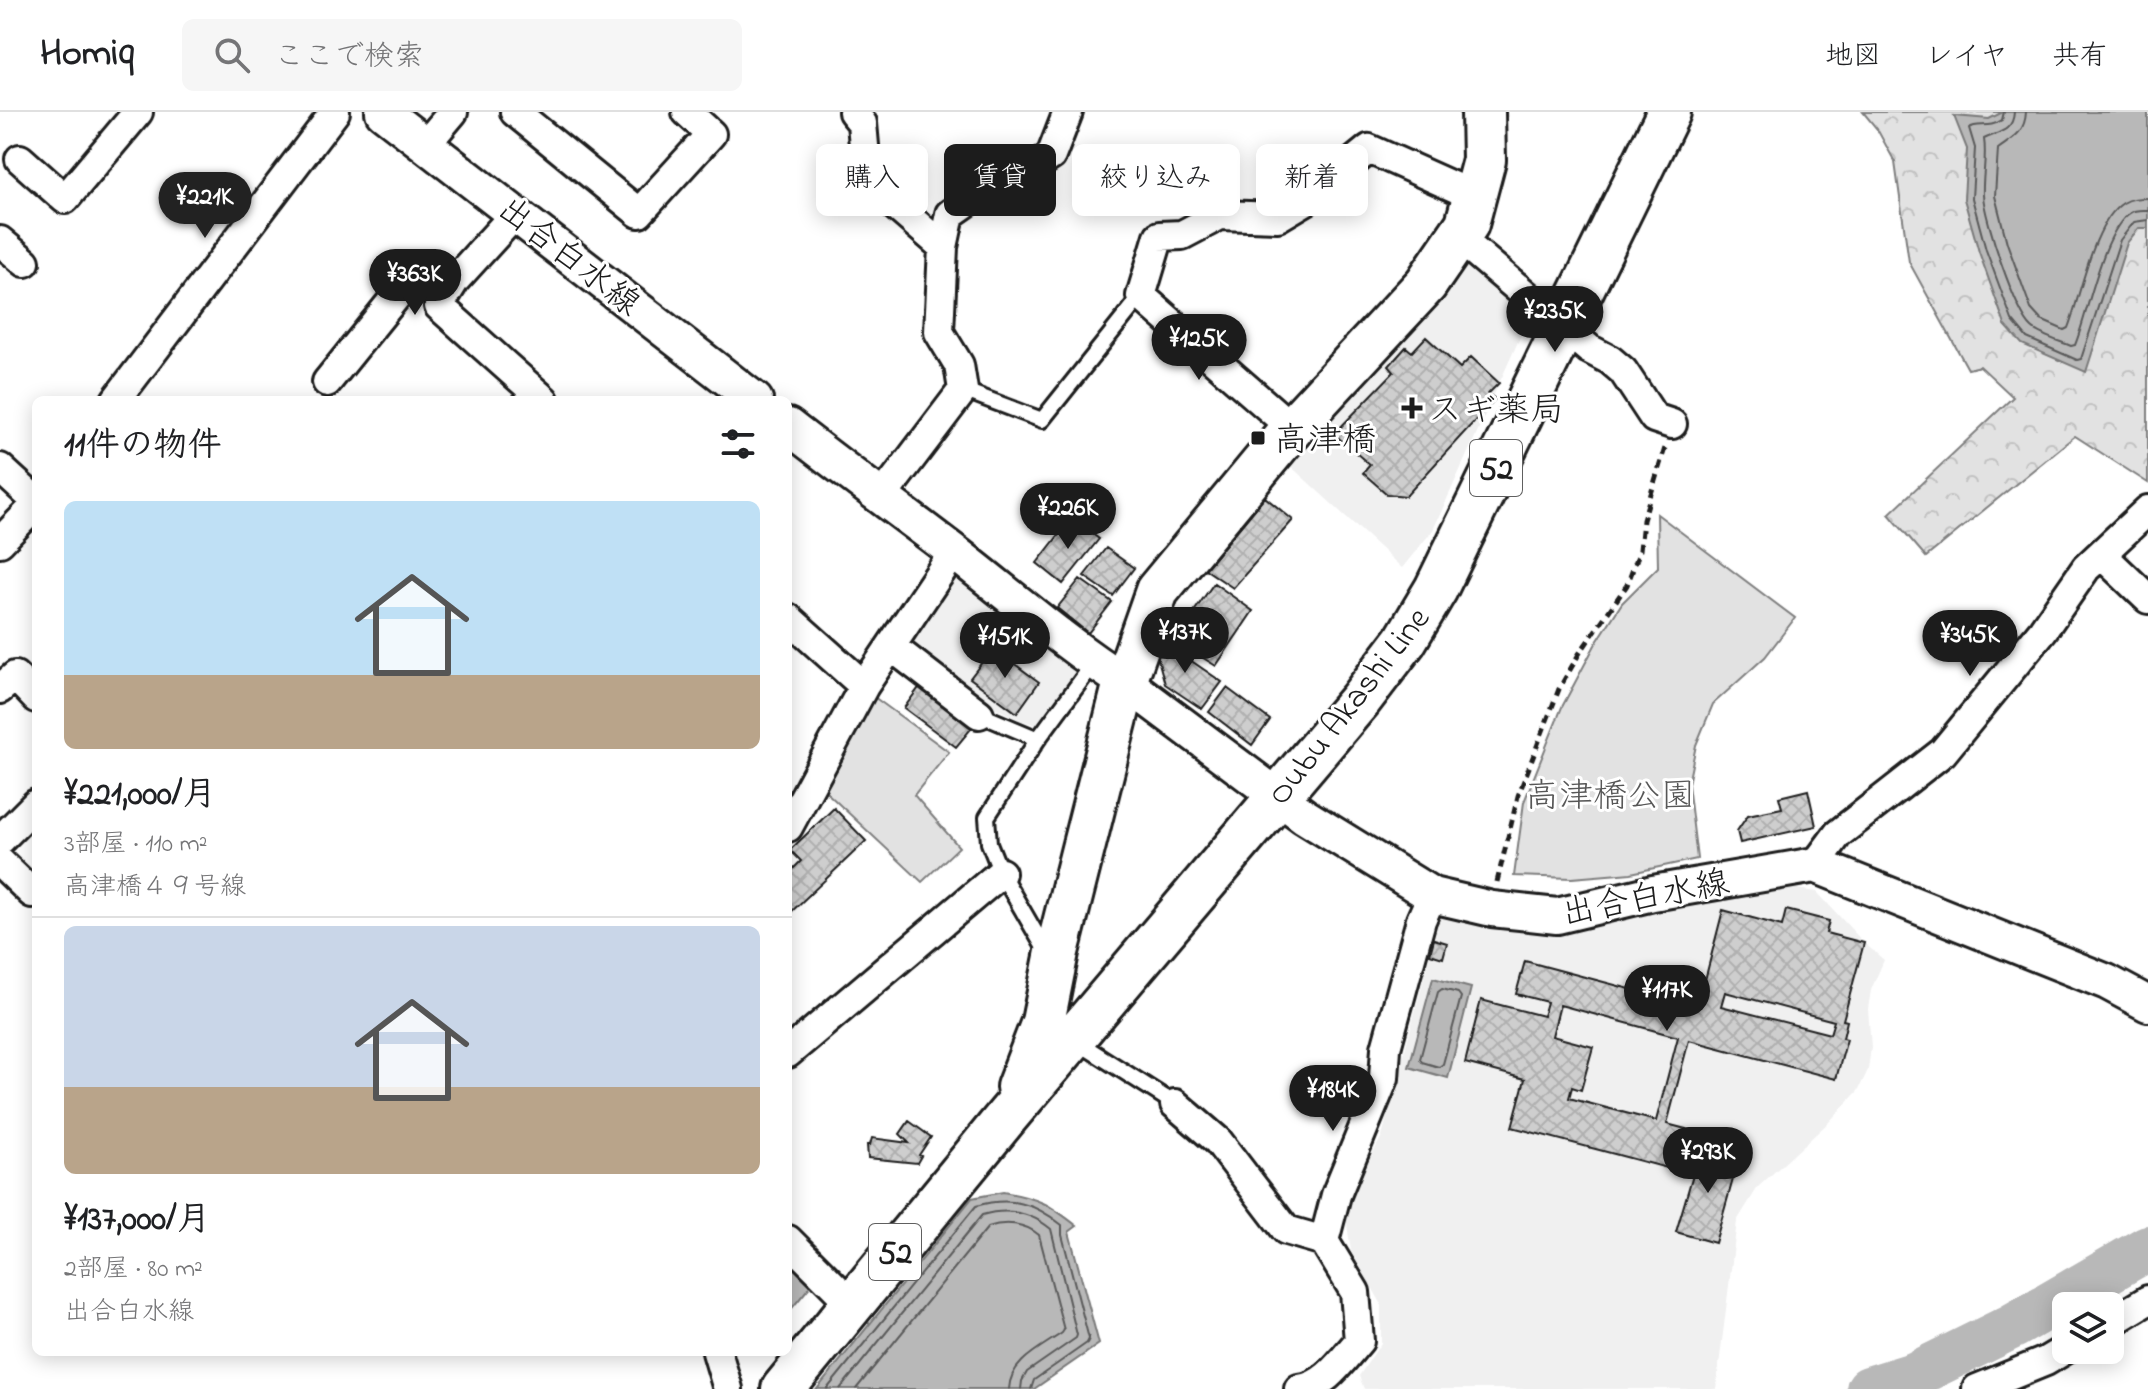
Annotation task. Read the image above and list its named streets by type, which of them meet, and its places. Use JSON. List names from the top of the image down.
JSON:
{
  "streets": {
    "main road": ["52", "Oubu Akashi Line"],
    "street": ["出合白水線"]
  },
  "crossings": [
    ["出合白水線", "Oubu Akashi Line"]
  ],
  "parks": ["高津橋公園"],
  "places": {
    "health": ["スギ薬局"],
    "transit": ["高津橋"]
  },
  "page": {
    "header": "Homiq",
    "search": "ここで検索",
    "nav": ["地図", "レイヤ", "共有"],
    "chip": [
      "購入",
      "賃貸",
      "絞り込み",
      "新着"
    ],
    "price": [
      "¥221K",
      "¥363K",
      "¥235K",
      "¥125K",
      "¥226K",
      "¥137K",
      "¥345K",
      "¥151K",
      "¥117K",
      "¥184K",
      "¥293K"
    ],
    "heading": "11件の物件",
    "list": [
      {
        "name": "¥221,000/月",
        "note": "3部屋 · 110 m² · 高津橋４９号線"
      },
      {
        "name": "¥137,000/月",
        "note": "2部屋 · 80 m² · 出合白水線"
      }
    ]
  }
}
